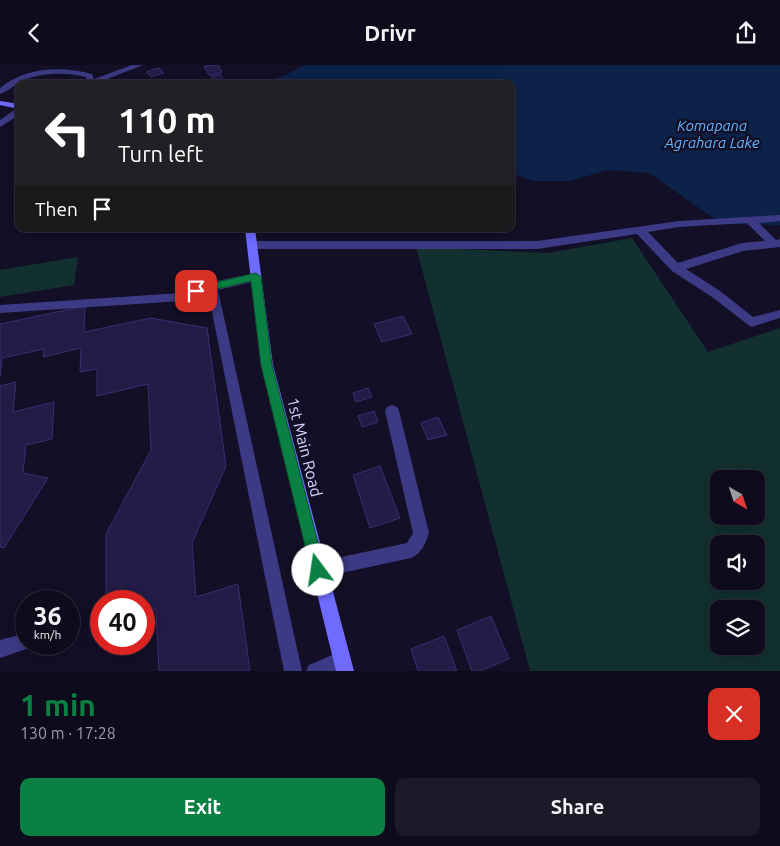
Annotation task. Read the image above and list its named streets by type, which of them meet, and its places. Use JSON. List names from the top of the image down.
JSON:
{
  "streets": {
    "street": ["1st Main Road"]
  },
  "water": ["Komapana Agrahara Lake"],
  "north": "bottom right",
  "page": {
    "header": "Drivr",
    "turn": ["110 m", "Turn left"],
    "then": "Then",
    "speed": "36 km/h",
    "limit": "40",
    "heading": ["1 min", "130 m · 17:28"],
    "buttons": ["Exit", "Share"]
  }
}
